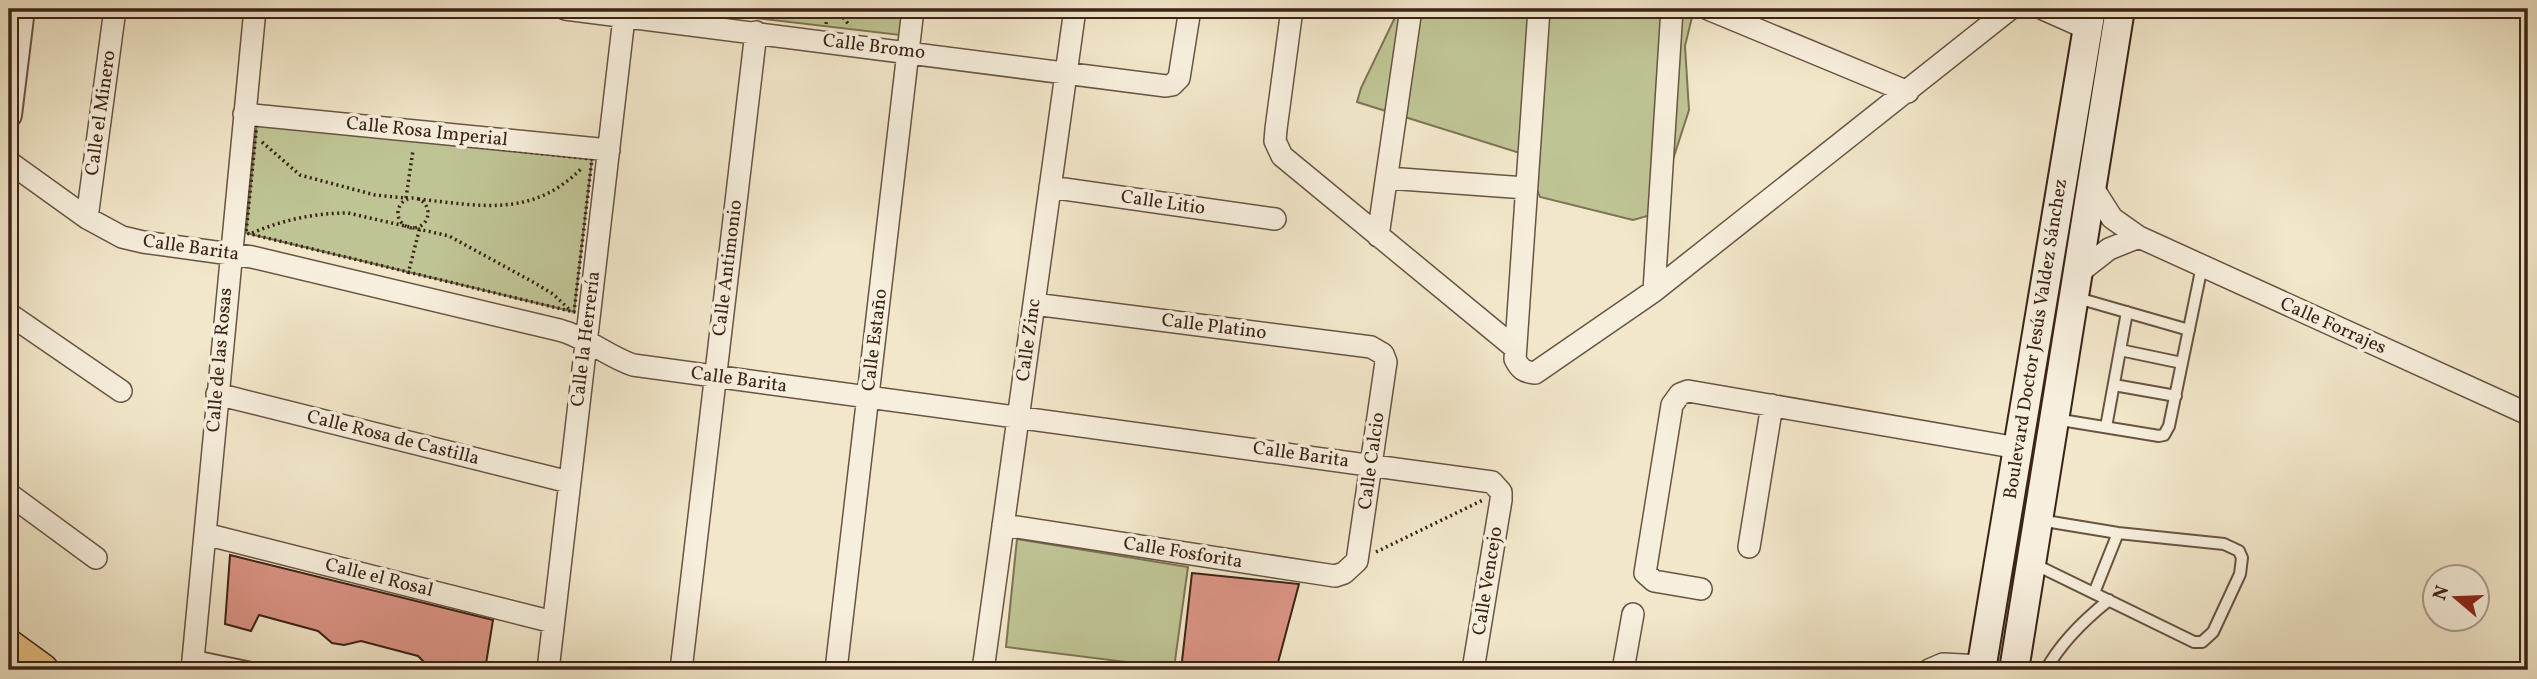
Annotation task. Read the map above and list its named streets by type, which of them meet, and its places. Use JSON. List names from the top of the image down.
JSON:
{
  "streets": {
    "main road": ["Boulevard Doctor Jesús Valdez Sánchez"],
    "street": [
      "Calle Bromo",
      "Calle el Minero",
      "Calle Rosa Imperial",
      "Calle Litio",
      "Calle Barita",
      "Calle Antimonio",
      "Calle Forrajes",
      "Calle Platino",
      "Calle la Herrería",
      "Calle Estaño",
      "Calle Zinc",
      "Calle de las Rosas",
      "Calle Rosa de Castilla",
      "Calle Calcio",
      "Calle Fosforita",
      "Calle el Rosal",
      "Calle Vencejo"
    ]
  },
  "crossings": [
    ["Calle Bromo", "Calle Antimonio"],
    ["Calle Bromo", "Calle la Herrería"],
    ["Calle Bromo", "Calle Estaño"],
    ["Calle Bromo", "Calle Zinc"],
    ["Calle el Minero", "Calle Barita"],
    ["Calle Rosa Imperial", "Calle la Herrería"],
    ["Calle Rosa Imperial", "Calle de las Rosas"],
    ["Calle Litio", "Calle Zinc"],
    ["Calle Barita", "Calle Antimonio"],
    ["Calle Barita", "Calle la Herrería"],
    ["Calle Barita", "Calle Estaño"],
    ["Calle Barita", "Calle Zinc"],
    ["Calle Barita", "Calle de las Rosas"],
    ["Calle Barita", "Calle Calcio"],
    ["Calle Barita", "Calle Vencejo"],
    ["Calle Forrajes", "Boulevard Doctor Jesús Valdez Sánchez"],
    ["Calle Platino", "Calle Zinc"],
    ["Calle Platino", "Calle Calcio"],
    ["Calle la Herrería", "Calle Rosa de Castilla"],
    ["Calle la Herrería", "Calle el Rosal"],
    ["Calle Zinc", "Calle Fosforita"],
    ["Calle de las Rosas", "Calle Rosa de Castilla"],
    ["Calle de las Rosas", "Calle el Rosal"],
    ["Calle Calcio", "Calle Fosforita"]
  ],
  "north": "left"
}
